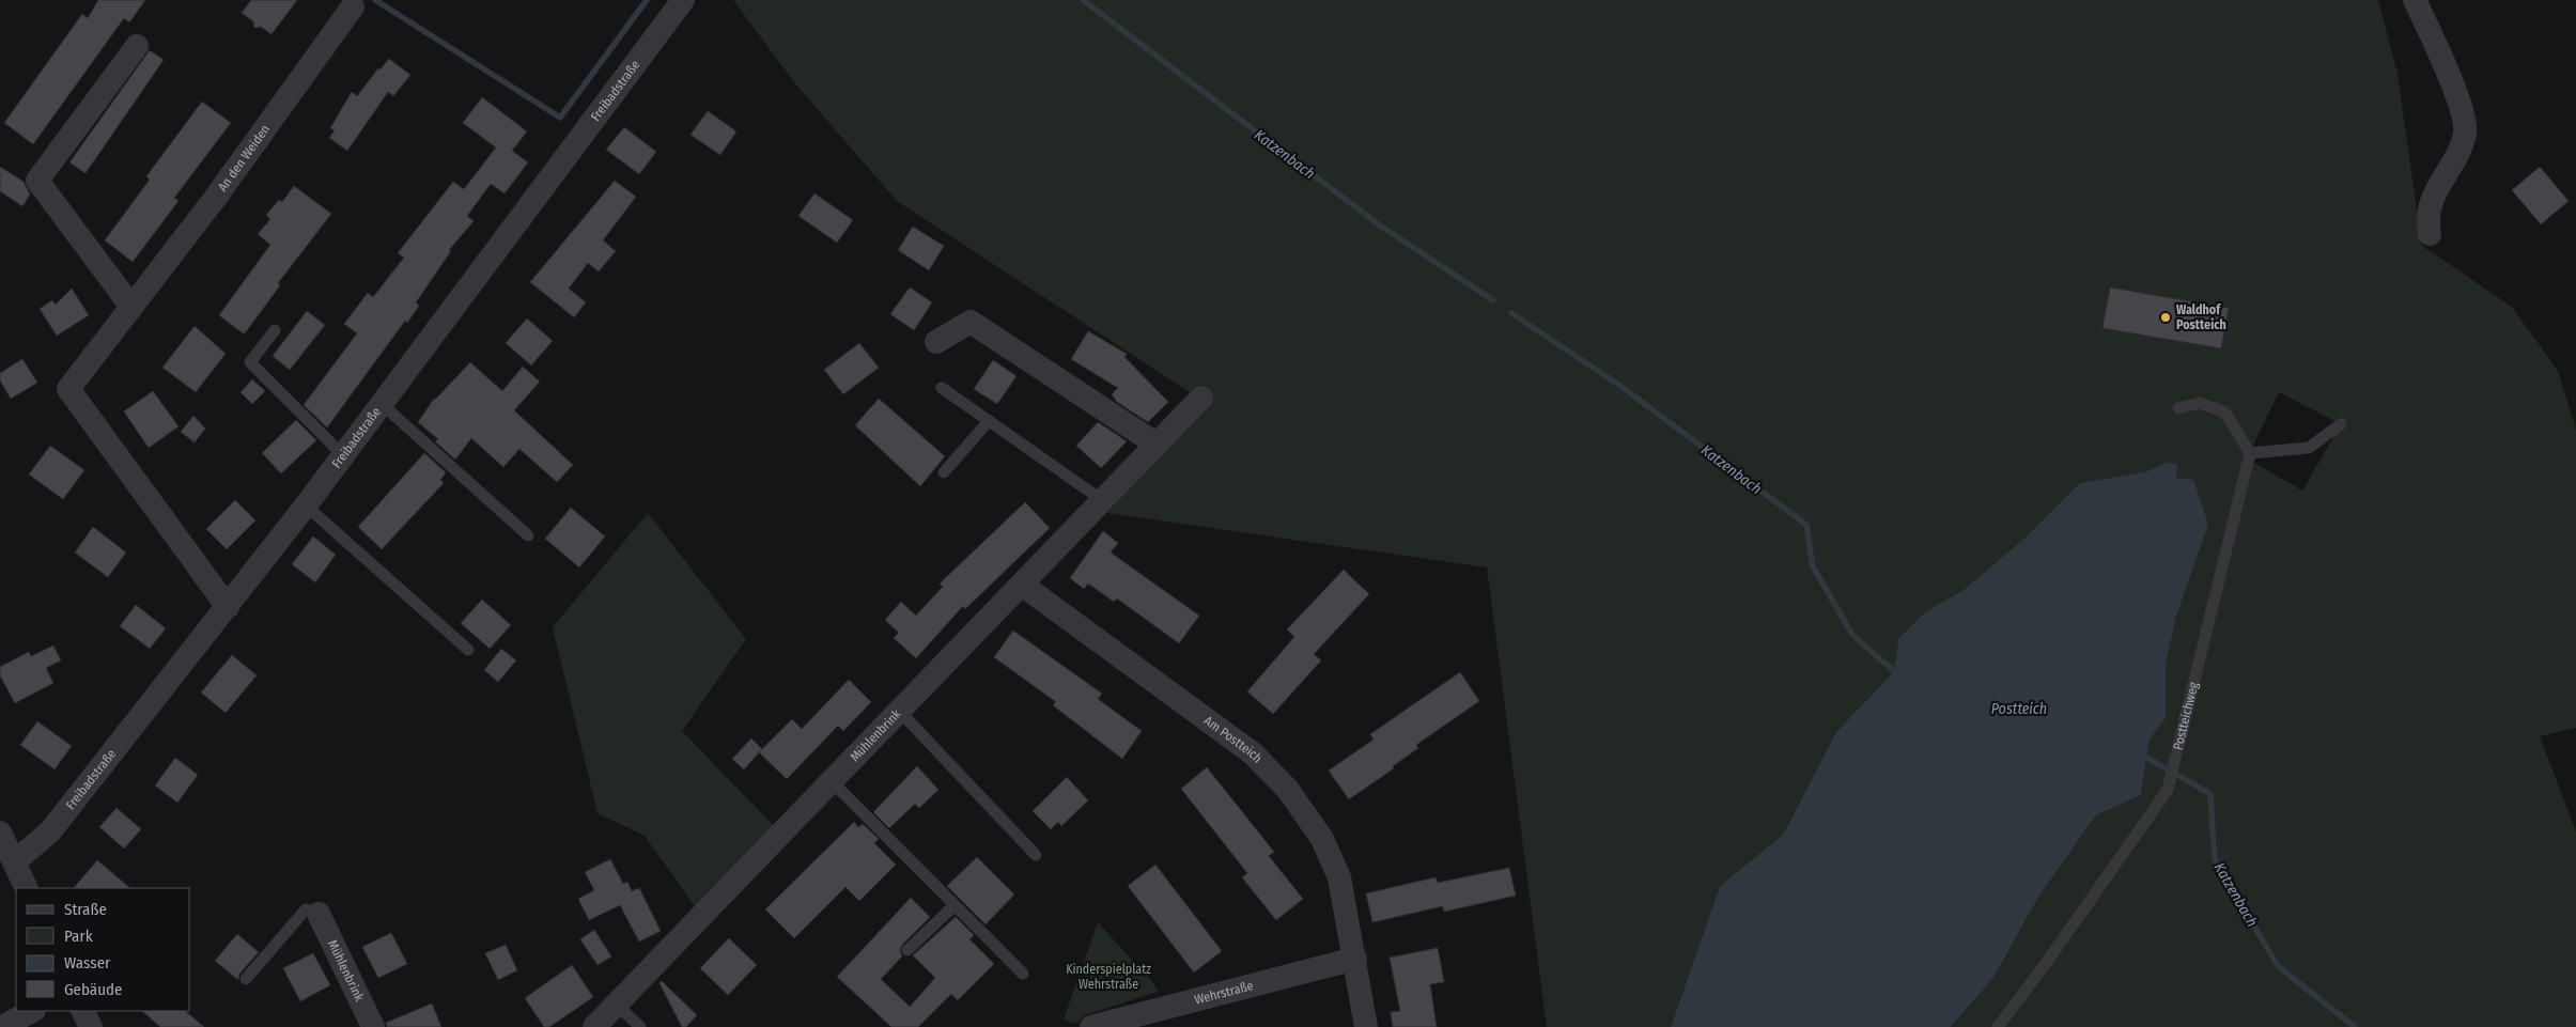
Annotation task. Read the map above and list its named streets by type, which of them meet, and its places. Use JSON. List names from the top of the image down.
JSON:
{
  "streets": {
    "street": [
      "Freibadstraße",
      "An den Weiden",
      "Mühlenbrink",
      "Am Postteich",
      "Wehrstraße"
    ],
    "lane": ["Postteichweg"]
  },
  "crossings": [
    ["Freibadstraße", "An den Weiden"],
    ["Mühlenbrink", "Am Postteich"],
    ["Am Postteich", "Wehrstraße"]
  ],
  "water": ["Katzenbach", "Postteich"],
  "parks": ["Kinderspielplatz Wehrstraße"],
  "places": ["Waldhof Postteich"],
  "legend": [
    "Straße",
    "Park",
    "Wasser",
    "Gebäude"
  ]
}
